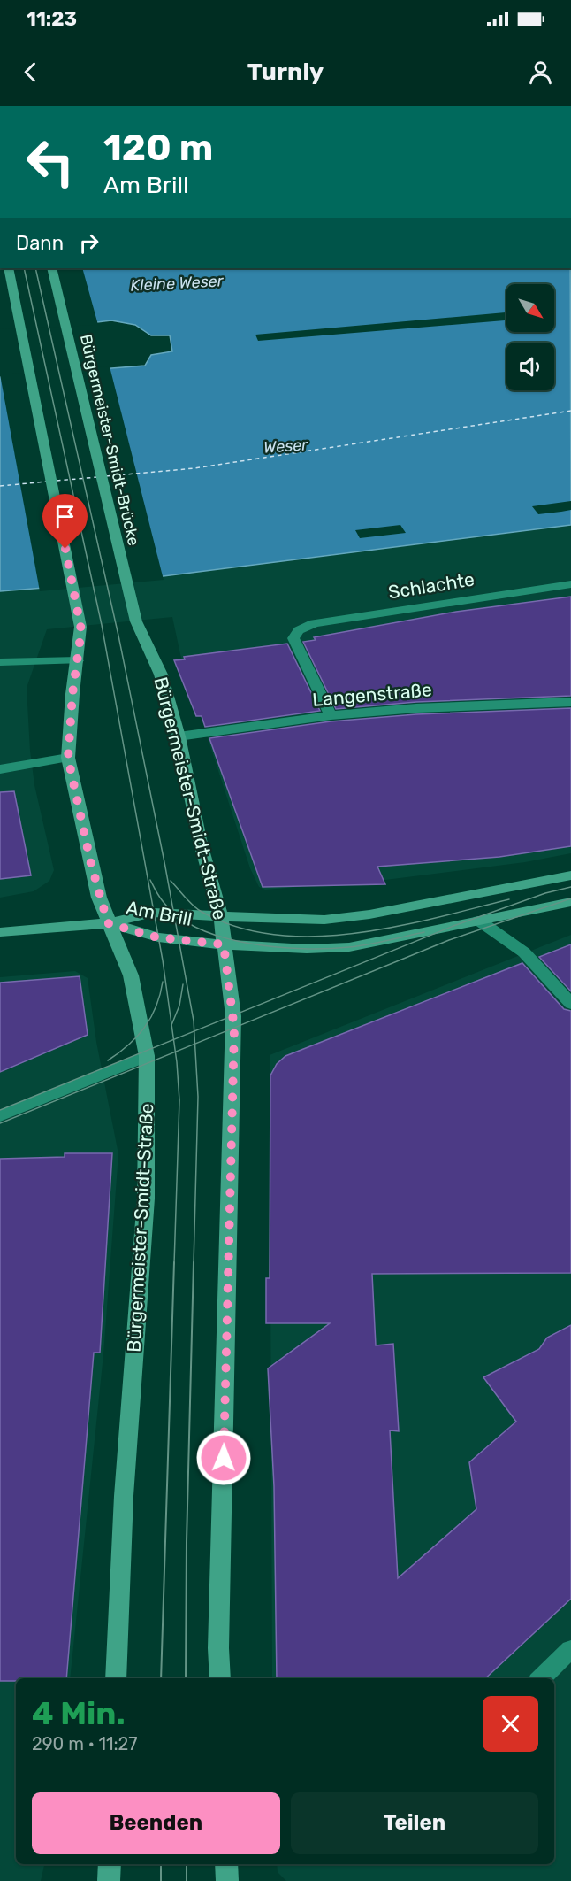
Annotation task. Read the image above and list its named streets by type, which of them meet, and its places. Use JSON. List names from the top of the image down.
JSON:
{
  "streets": {
    "main road": ["Bürgermeister-Smidt-Brücke", "Bürgermeister-Smidt-Straße", "Am Brill"],
    "street": ["Schlachte", "Langenstraße"]
  },
  "crossings": [
    ["Bürgermeister-Smidt-Brücke", "Bürgermeister-Smidt-Straße"],
    ["Schlachte", "Langenstraße"],
    ["Langenstraße", "Bürgermeister-Smidt-Straße"],
    ["Bürgermeister-Smidt-Straße", "Am Brill"]
  ],
  "water": ["Kleine Weser", "Weser"],
  "north": "bottom right",
  "page": {
    "status": "11:23",
    "header": "Turnly",
    "turn": ["120 m", "Am Brill"],
    "then": "Dann",
    "heading": ["4 Min.", "290 m · 11:27"],
    "buttons": ["Beenden", "Teilen"]
  }
}
